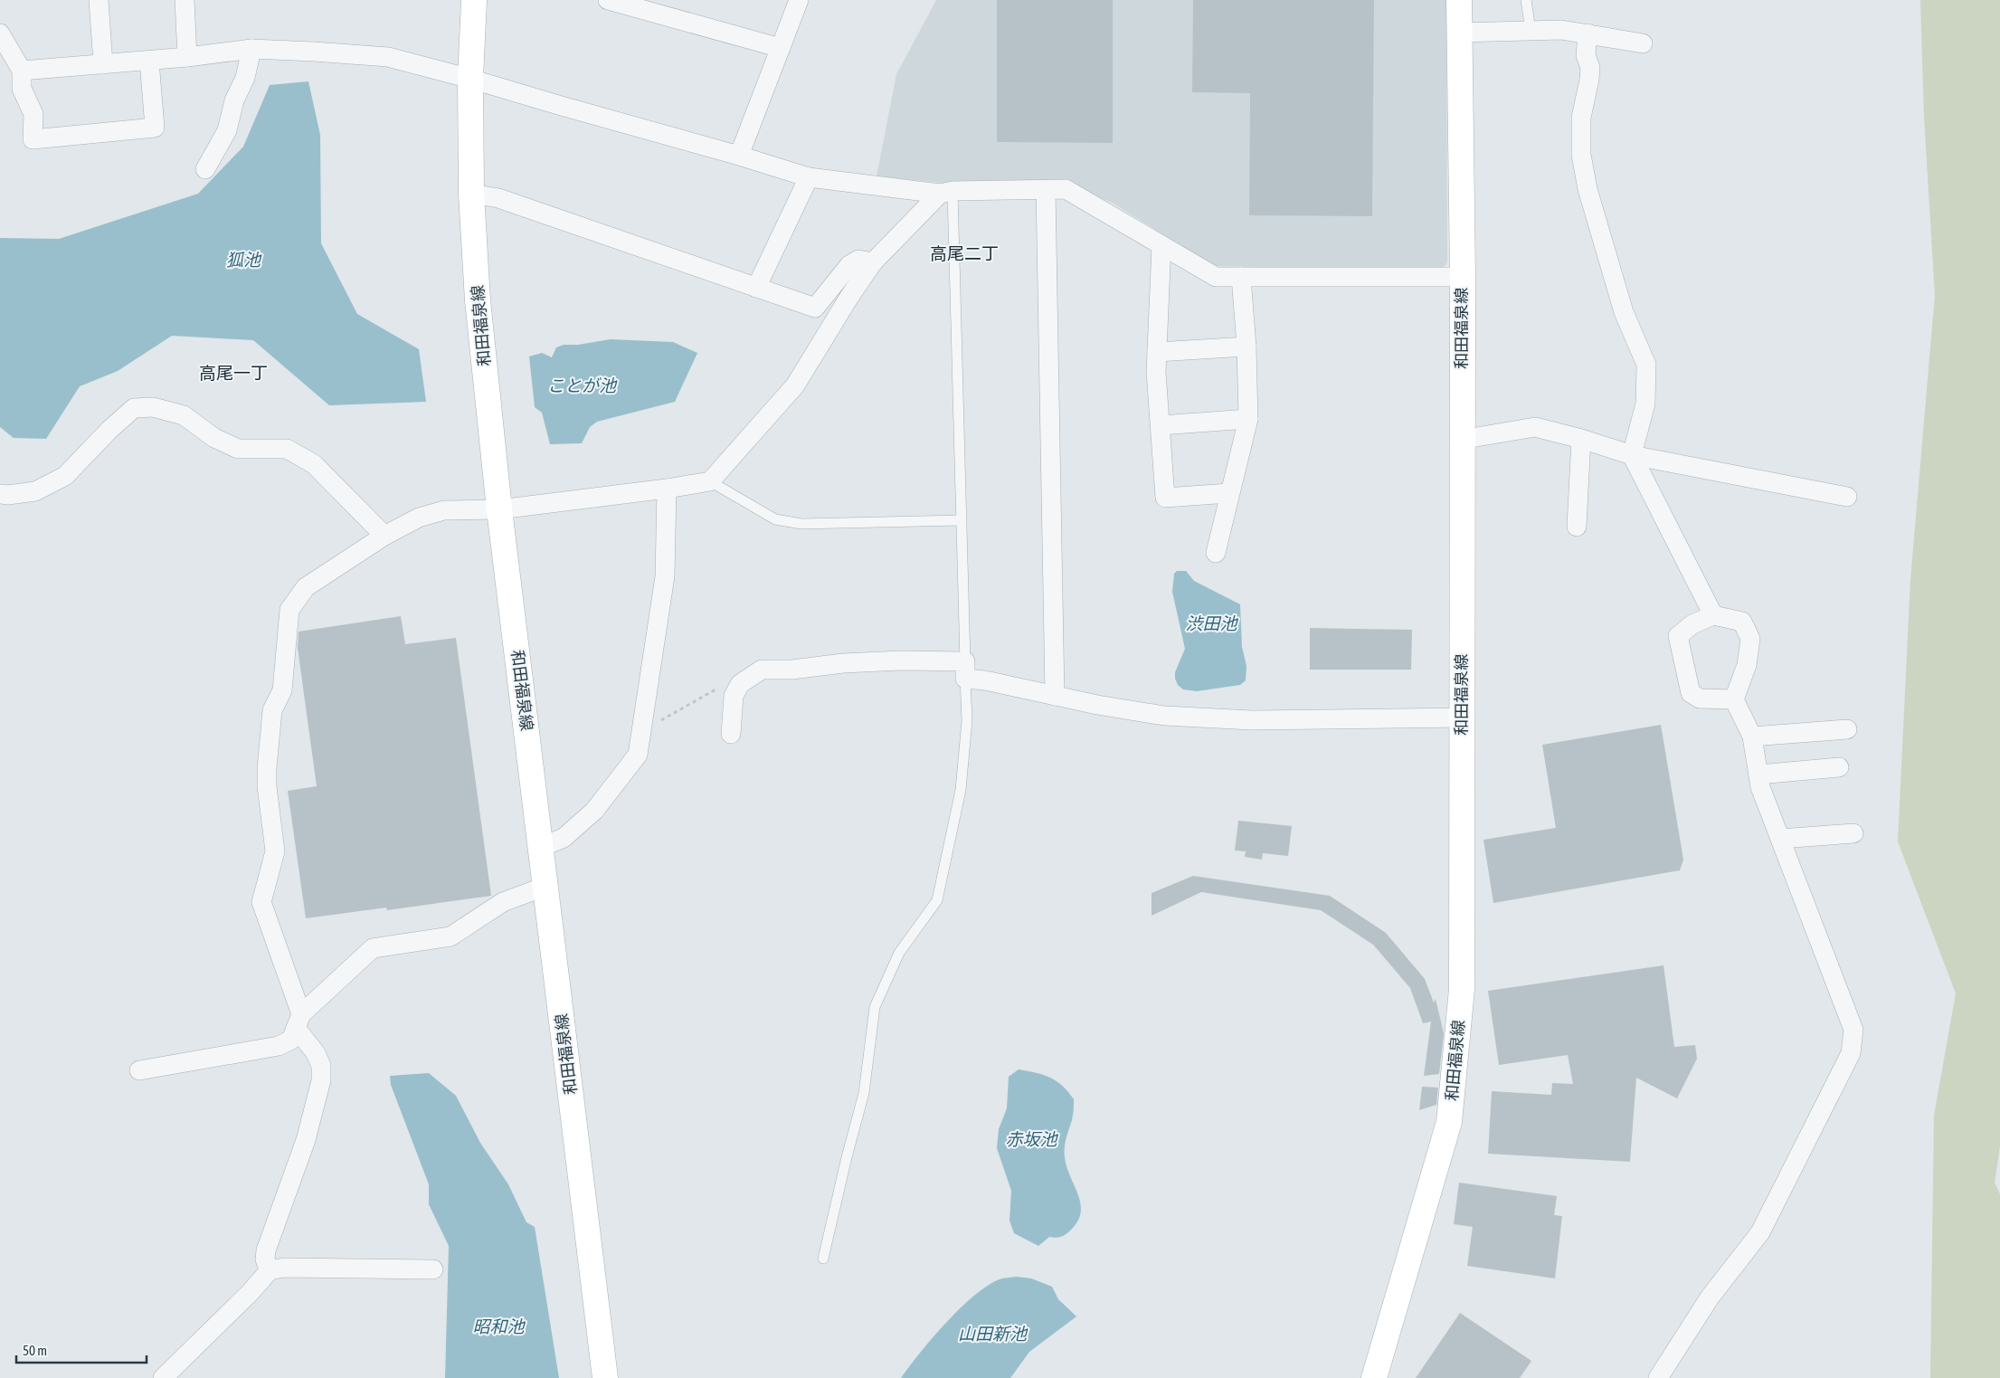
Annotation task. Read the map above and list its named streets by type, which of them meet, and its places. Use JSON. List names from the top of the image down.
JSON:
{
  "streets": {
    "main road": ["和田福泉線"]
  },
  "districts": ["高尾二丁", "高尾一丁"],
  "water": [
    "狐池",
    "ことが池",
    "渋田池",
    "赤坂池",
    "昭和池",
    "山田新池"
  ],
  "scale_bar": "50 m"
}
